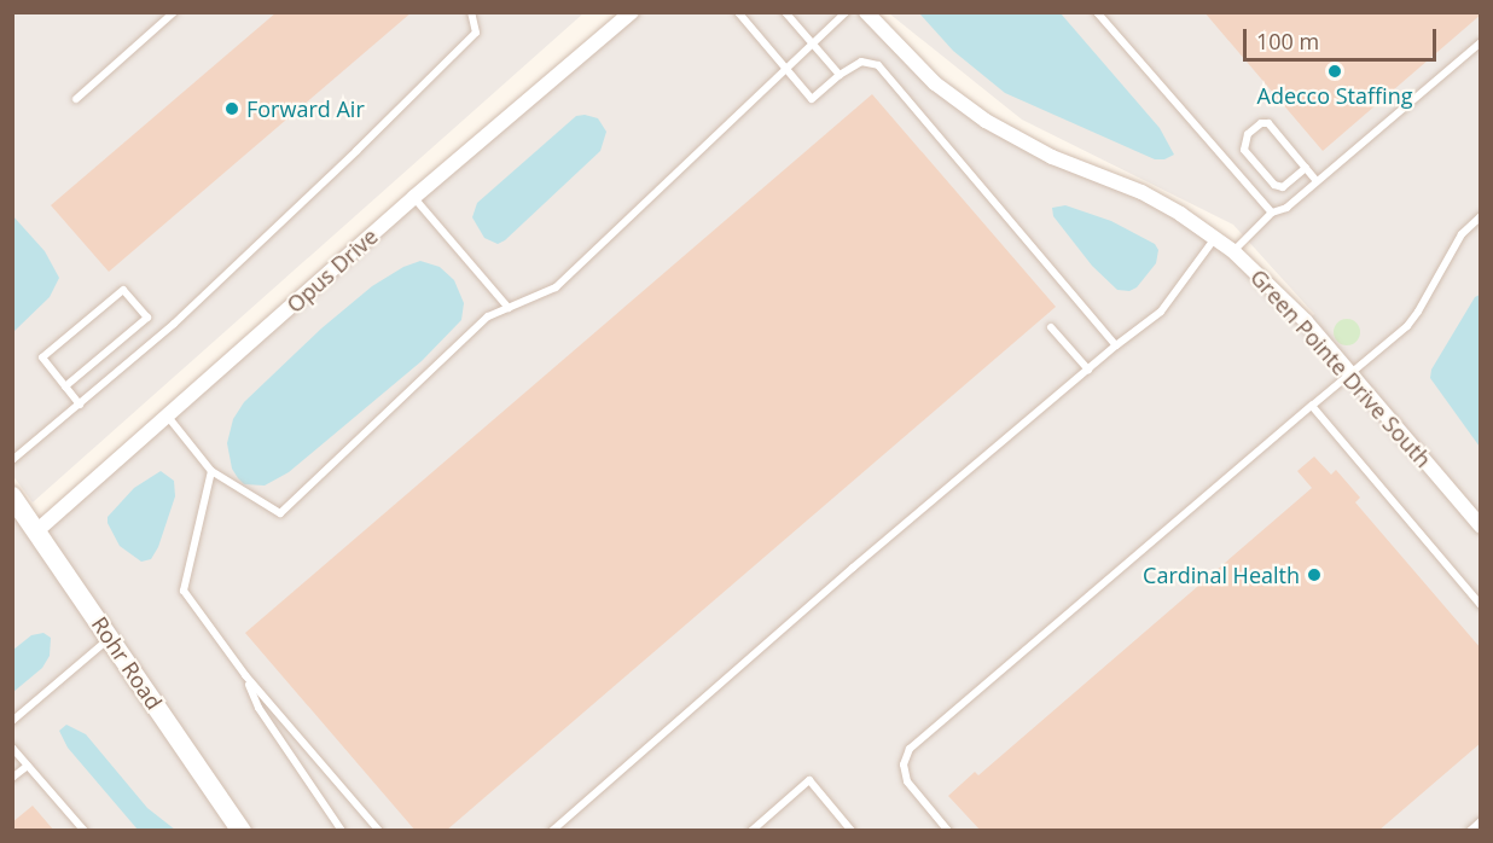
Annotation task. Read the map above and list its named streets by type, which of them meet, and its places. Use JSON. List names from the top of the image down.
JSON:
{
  "streets": {
    "street": ["Opus Drive", "Green Pointe Drive South", "Rohr Road"]
  },
  "crossings": [
    ["Opus Drive", "Rohr Road"]
  ],
  "places": ["Adecco Staffing", "Forward Air", "Cardinal Health"],
  "scale_bar": "100 m"
}
